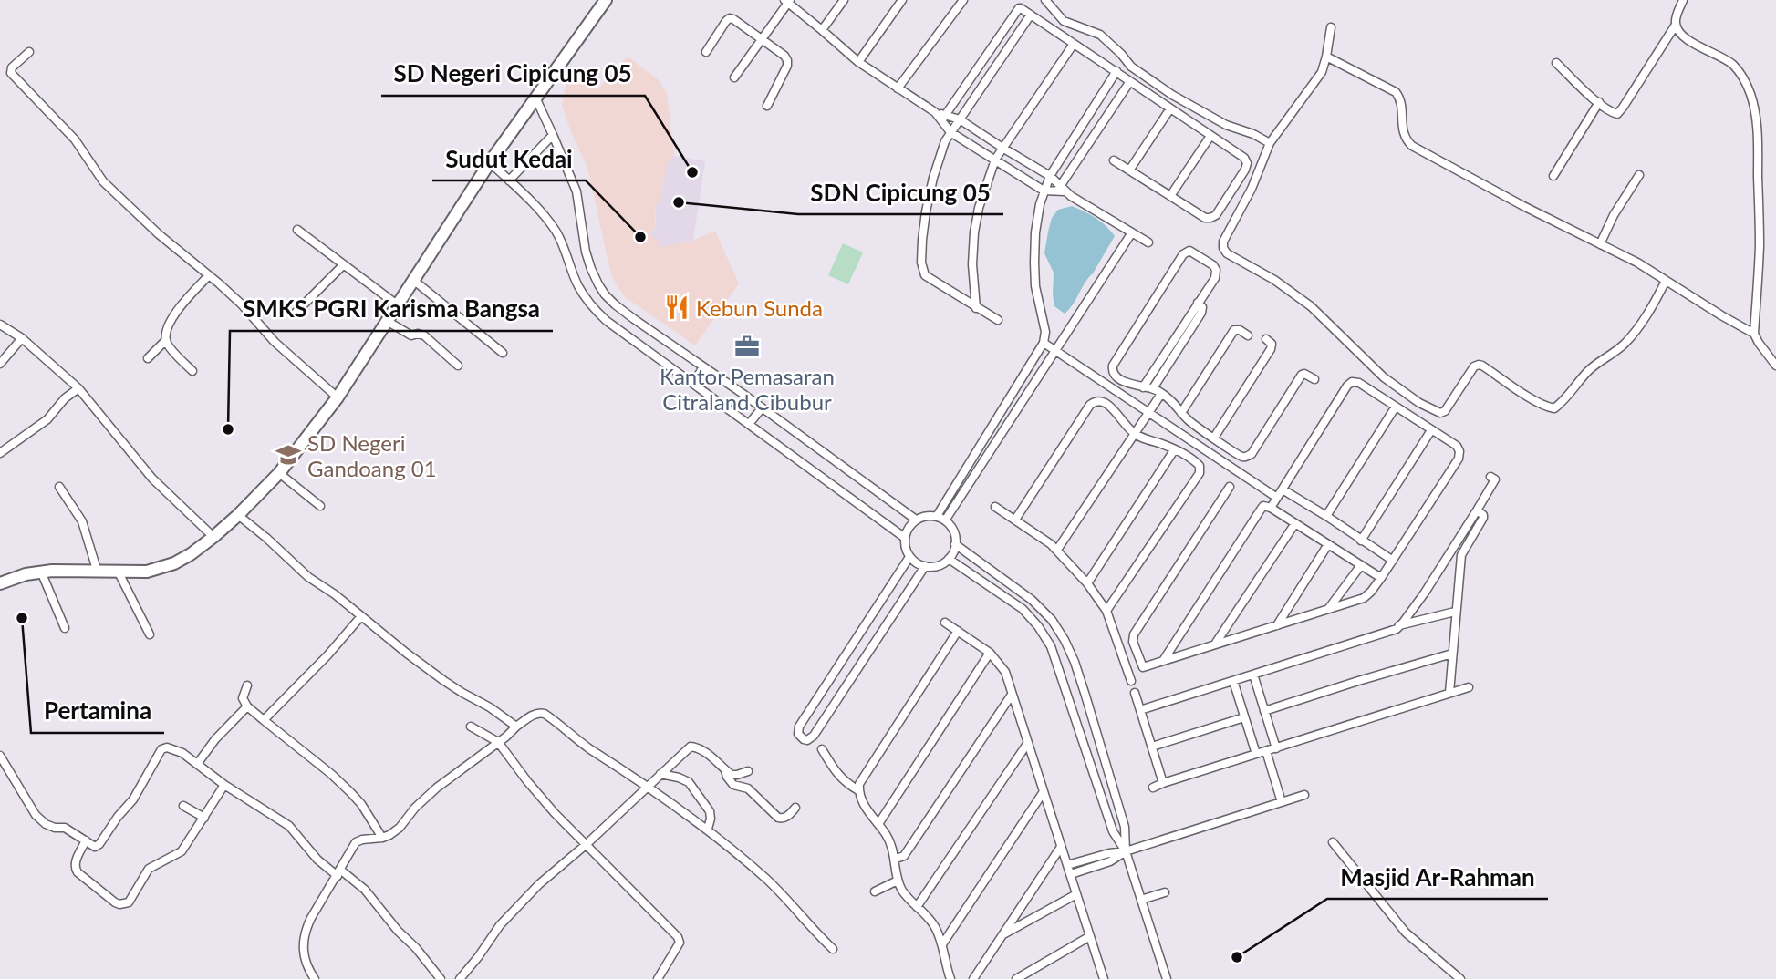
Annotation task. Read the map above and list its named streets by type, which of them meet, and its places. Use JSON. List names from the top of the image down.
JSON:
{
  "places": {
    "other": [
      "SD Negeri Cipicung 05",
      "SDN Cipicung 05",
      "Sudut Kedai",
      "SMKS PGRI Karisma Bangsa",
      "Pertamina",
      "Masjid Ar-Rahman"
    ],
    "restaurant": ["Kebun Sunda"],
    "office": ["Kantor Pemasaran Citraland Cibubur"],
    "school or university": ["SD Negeri Gandoang 01"]
  }
}
